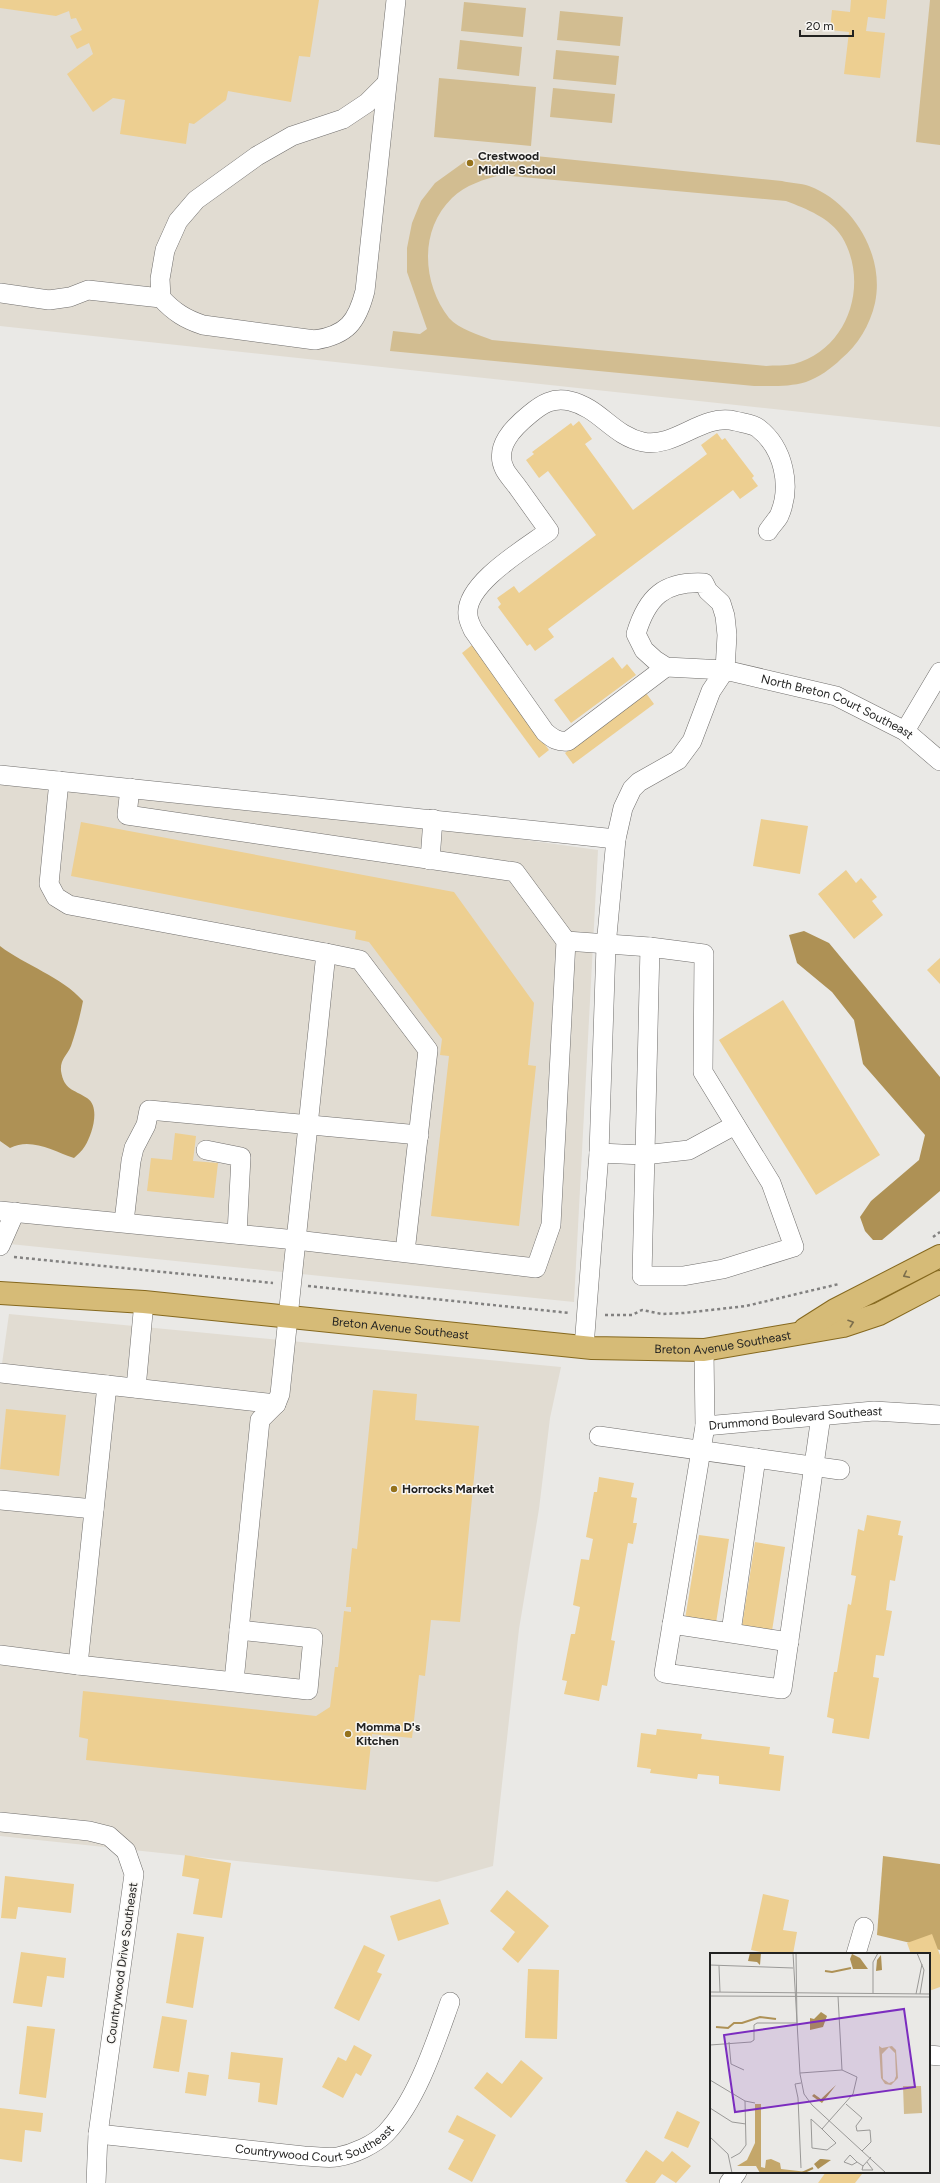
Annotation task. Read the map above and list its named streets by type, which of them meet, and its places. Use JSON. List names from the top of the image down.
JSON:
{
  "streets": {
    "main road": ["Breton Avenue Southeast"],
    "street": [
      "North Breton Court Southeast",
      "Drummond Boulevard Southeast",
      "Countrywood Drive Southeast",
      "Countrywood Court Southeast"
    ]
  },
  "crossings": [
    ["Breton Avenue Southeast", "Drummond Boulevard Southeast"],
    ["Countrywood Drive Southeast", "Countrywood Court Southeast"]
  ],
  "places": ["Crestwood Middle School", "Horrocks Market", "Momma D's Kitchen"],
  "scale_bar": "20 m"
}
